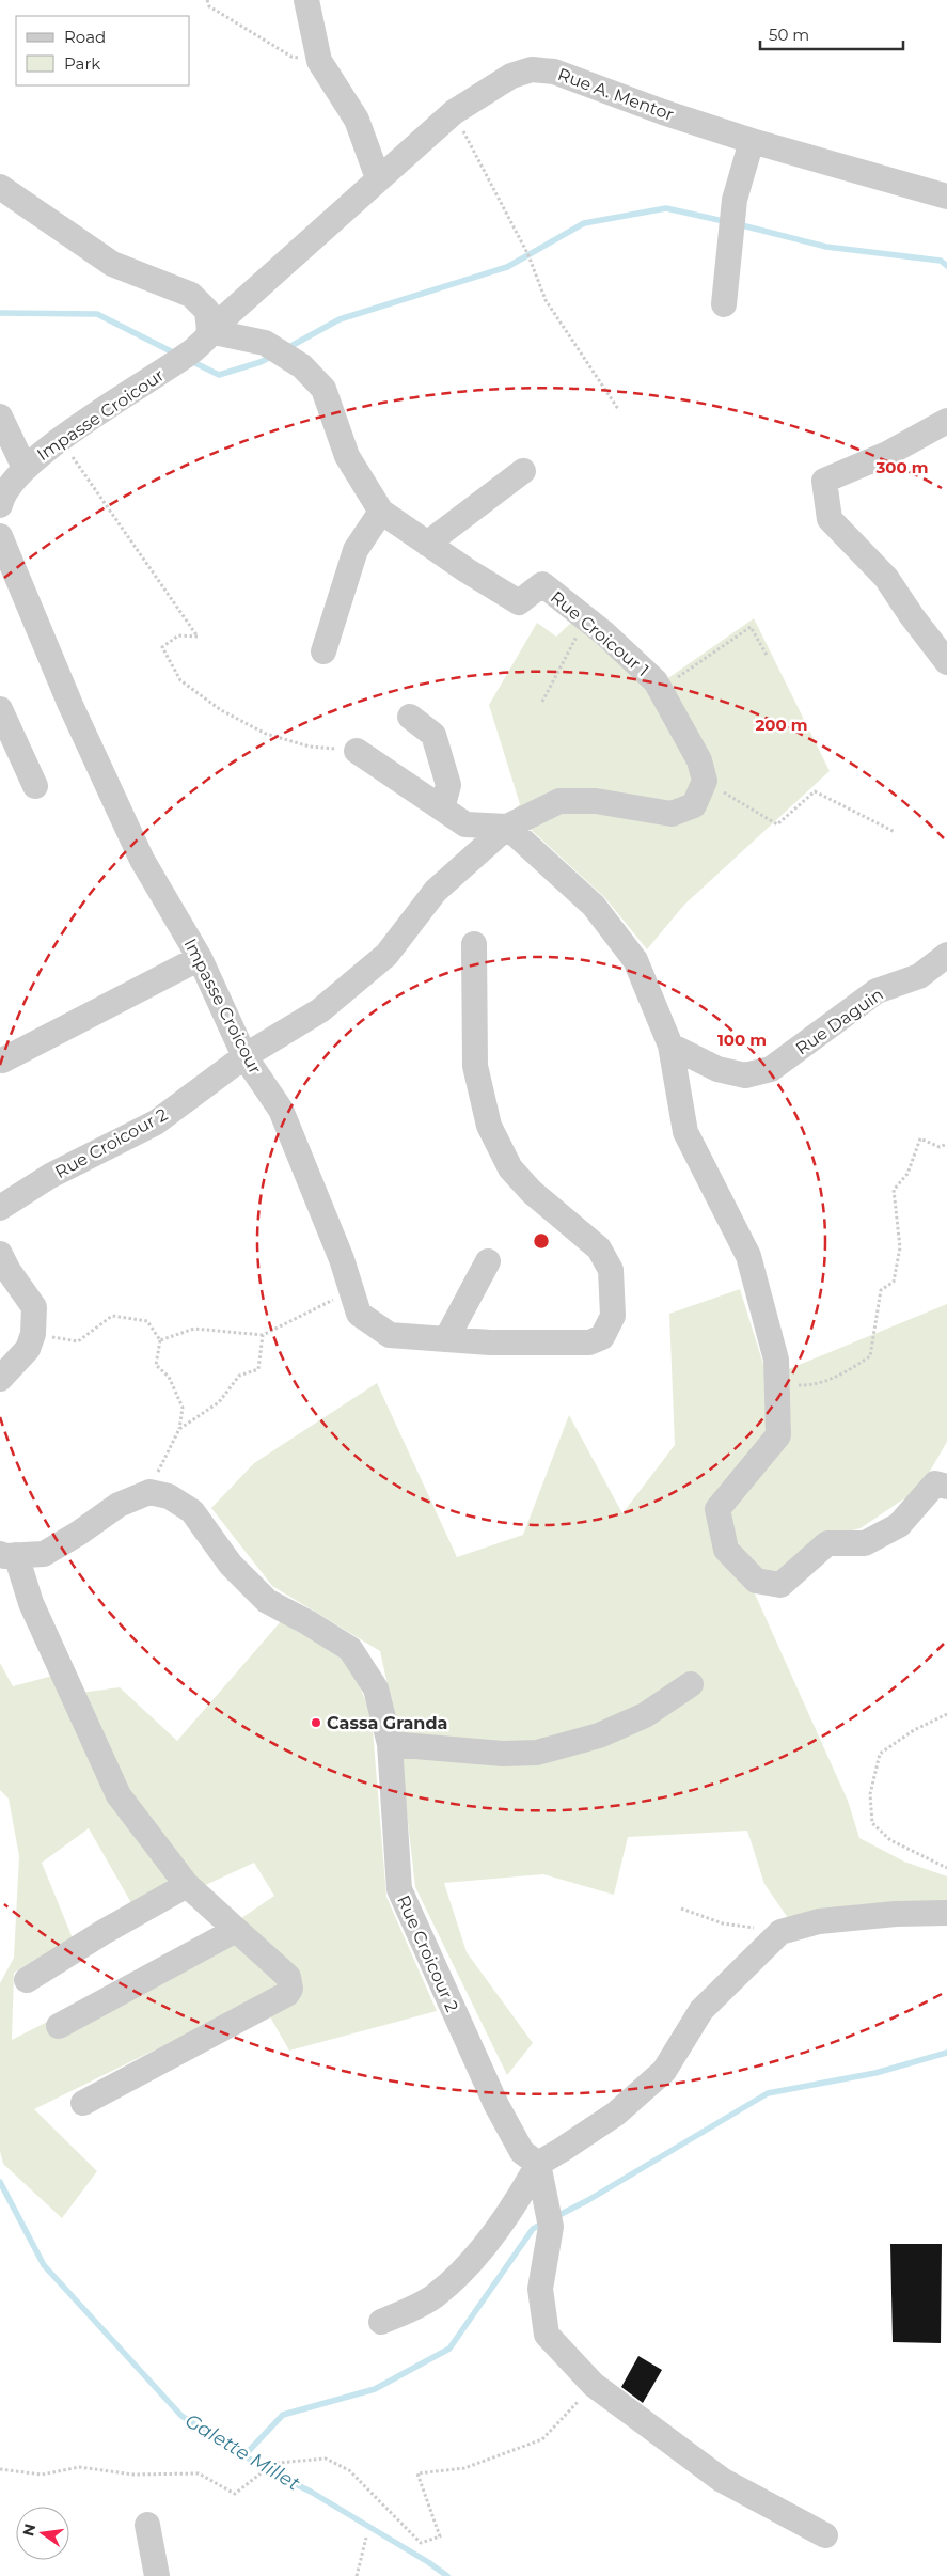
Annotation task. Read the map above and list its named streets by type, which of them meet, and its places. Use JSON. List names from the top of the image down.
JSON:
{
  "streets": {
    "street": [
      "Rue A. Mentor",
      "Impasse Croicour",
      "Rue Croicour 1",
      "Rue Daguin",
      "Rue Croicour 2"
    ]
  },
  "crossings": [
    ["Rue A. Mentor", "Impasse Croicour"],
    ["Rue A. Mentor", "Rue Croicour 1"],
    ["Impasse Croicour", "Rue Croicour 1"],
    ["Impasse Croicour", "Rue Croicour 2"]
  ],
  "water": ["Galette Millet"],
  "places": ["Cassa Granda"],
  "legend": ["Road", "Park"],
  "scale_bar": "50 m",
  "north": "left",
  "rings": ["300 m", "200 m", "100 m"]
}
